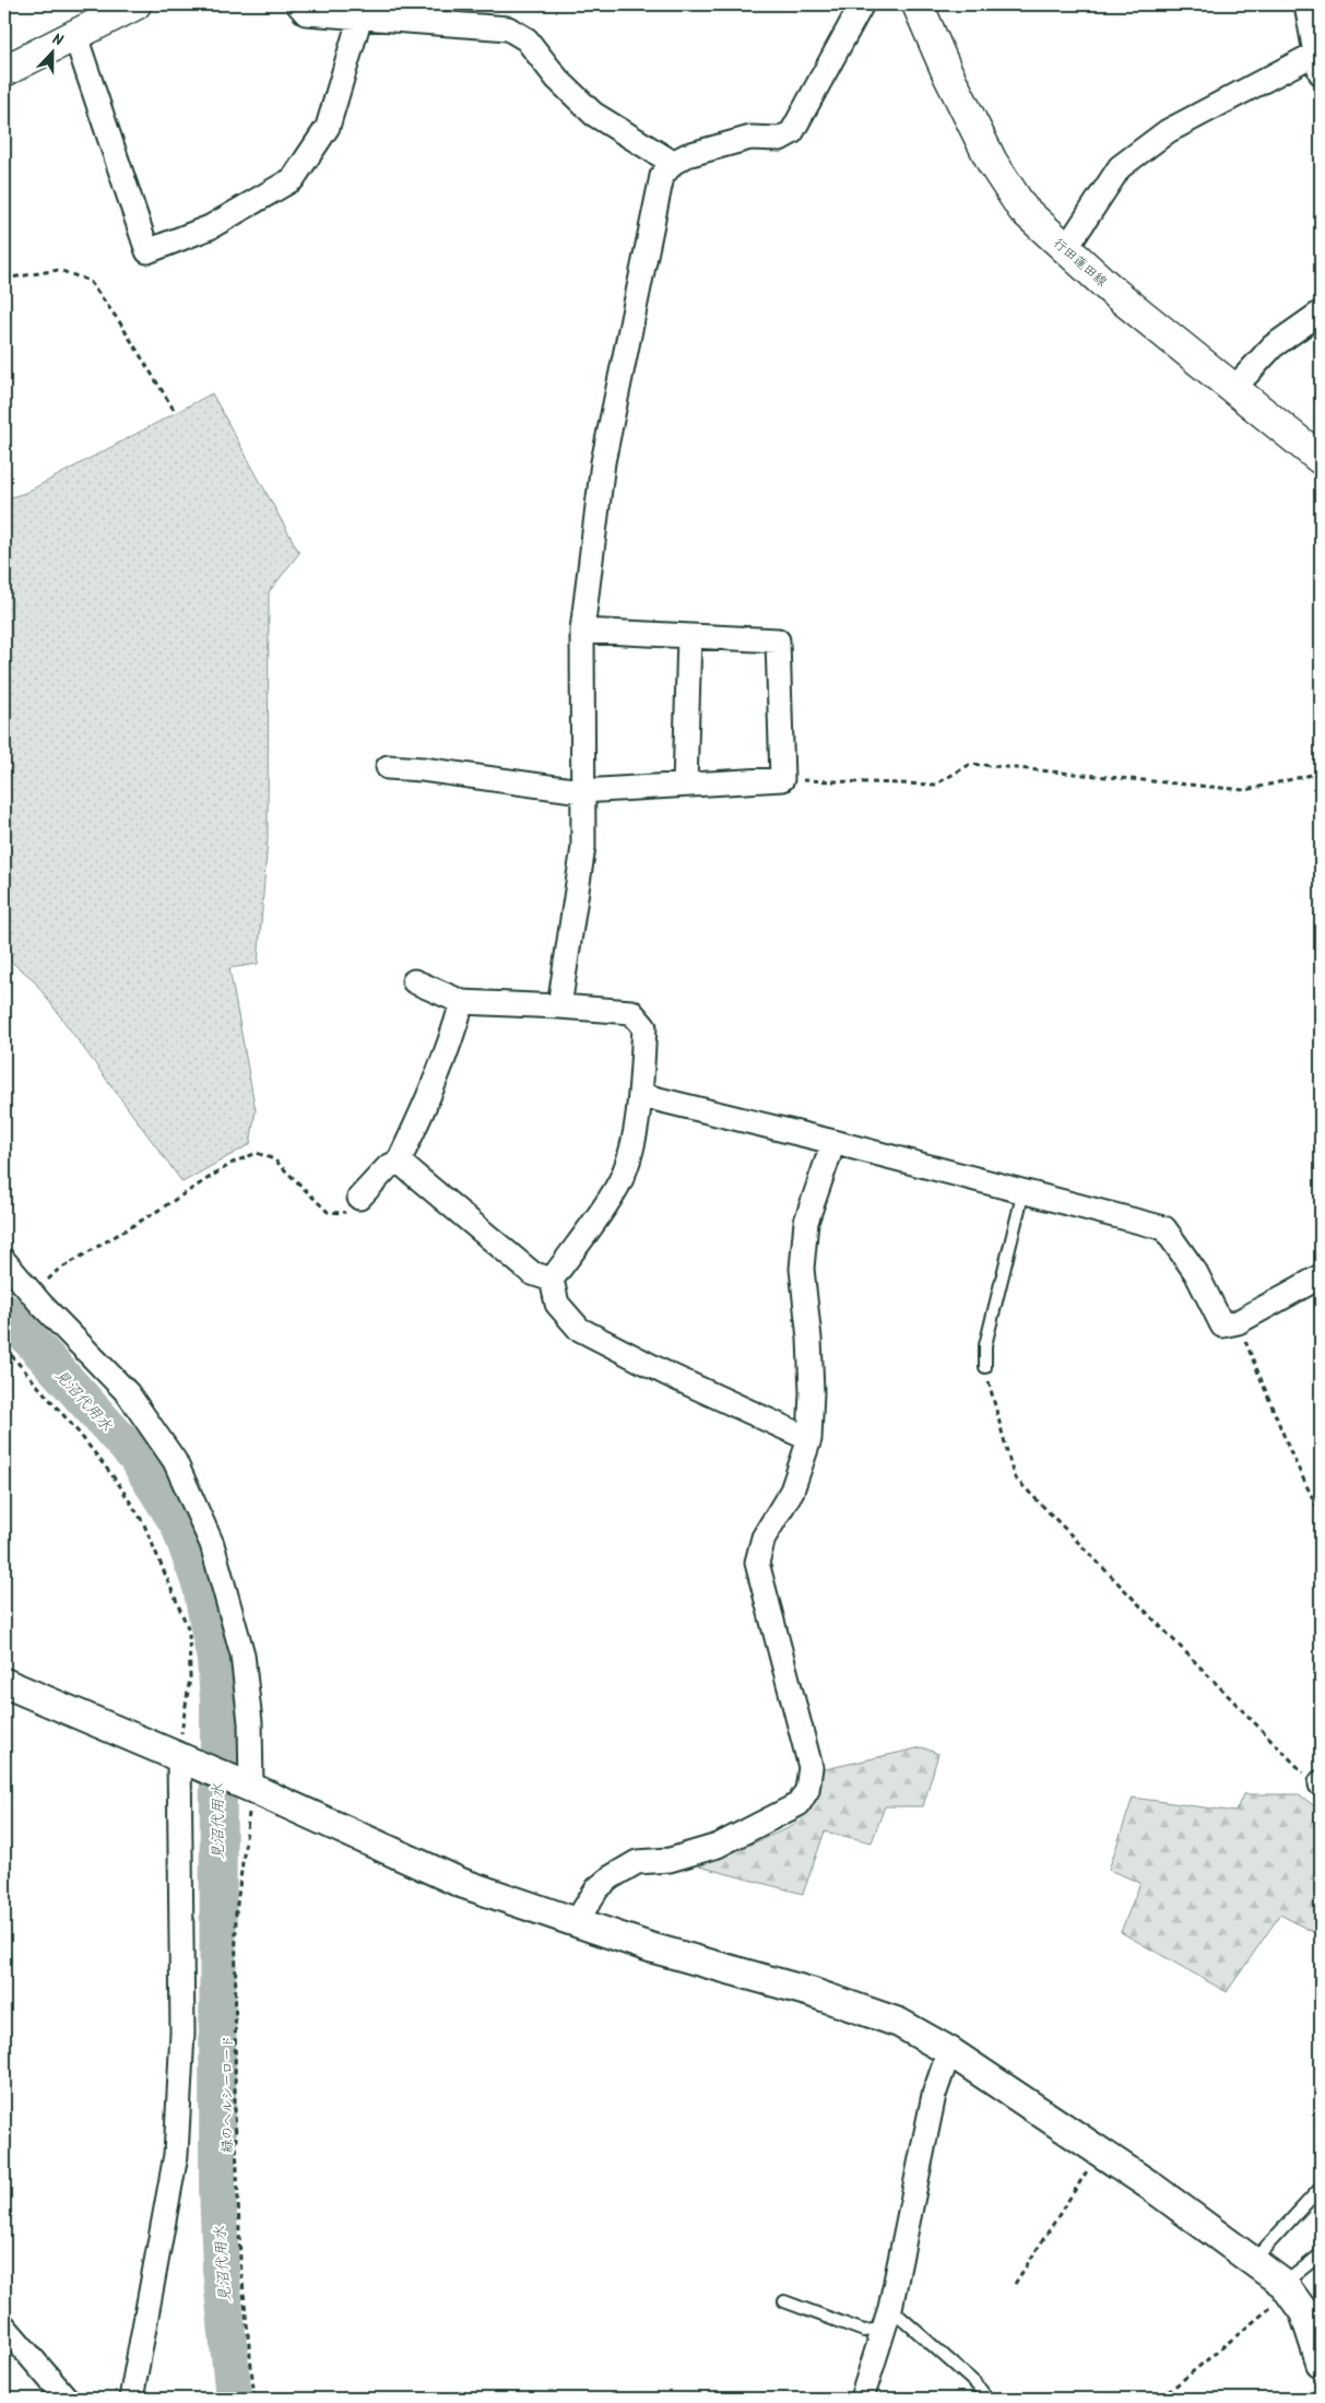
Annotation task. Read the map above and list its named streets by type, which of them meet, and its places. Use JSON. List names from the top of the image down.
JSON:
{
  "streets": {
    "main road": ["行田蓮田線"],
    "path": ["緑のヘルシーロード"]
  },
  "water": ["見沼代用水"],
  "north": "top"
}
